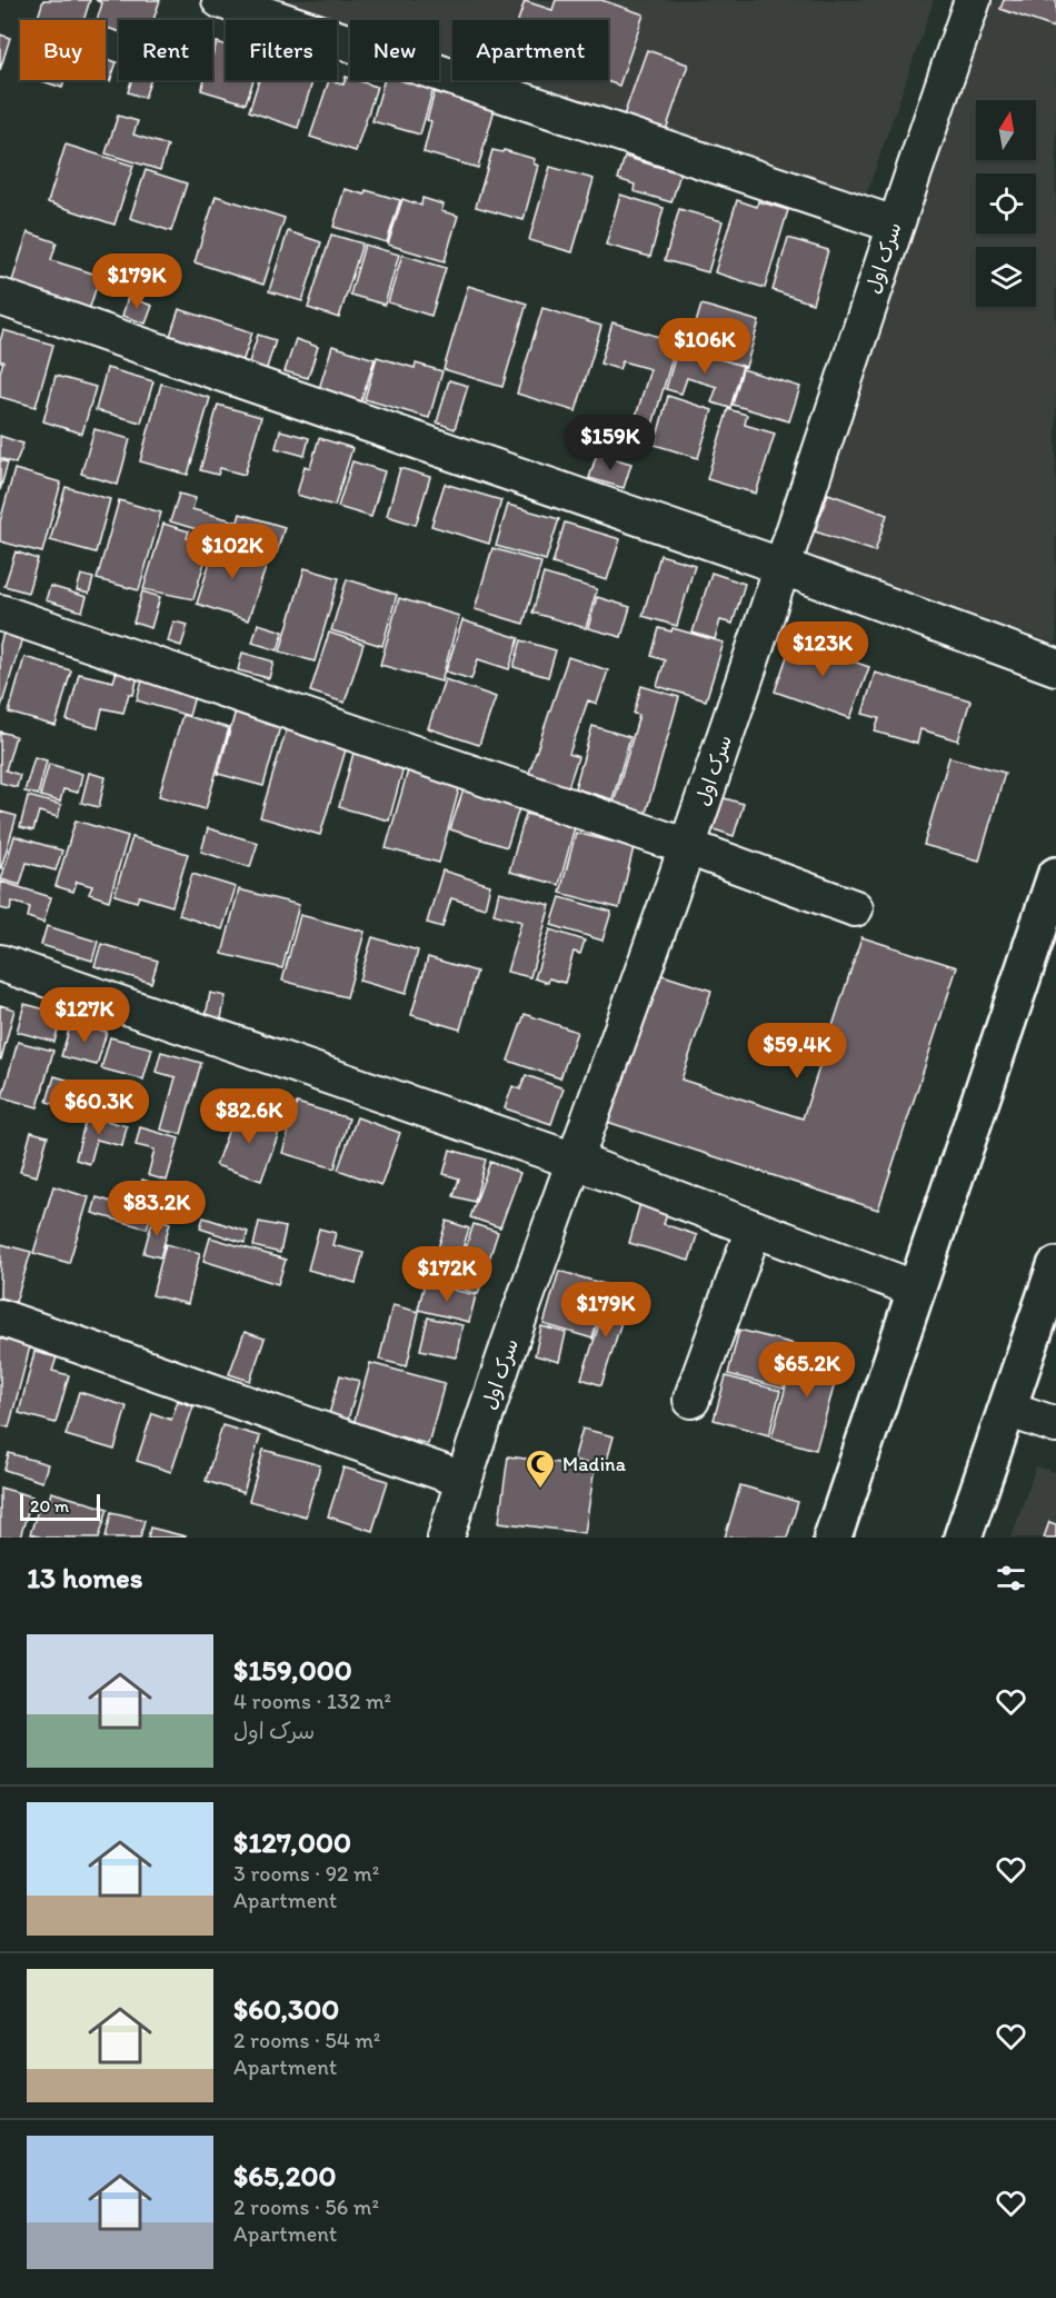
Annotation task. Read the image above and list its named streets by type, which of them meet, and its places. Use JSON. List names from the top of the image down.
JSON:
{
  "streets": {
    "street": ["سرک‌ اول"]
  },
  "places": {
    "mosque": ["Madina"]
  },
  "scale_bar": "20 m",
  "north": "top",
  "page": {
    "chip": [
      "Buy",
      "Rent",
      "Filters",
      "New",
      "Apartment"
    ],
    "price": [
      "$179K",
      "$106K",
      "$159K",
      "$102K",
      "$123K",
      "$127K",
      "$59.4K",
      "$60.3K",
      "$82.6K",
      "$83.2K",
      "$172K",
      "$179K",
      "$65.2K"
    ],
    "scale": "20 m",
    "heading": "13 homes",
    "list": [
      {
        "name": "$159,000",
        "note": "4 rooms · 132 m² · سرک‌ اول"
      },
      {
        "name": "$127,000",
        "note": "3 rooms · 92 m² · Apartment"
      },
      {
        "name": "$60,300",
        "note": "2 rooms · 54 m² · Apartment"
      },
      {
        "name": "$65,200",
        "note": "2 rooms · 56 m² · Apartment"
      }
    ]
  }
}
